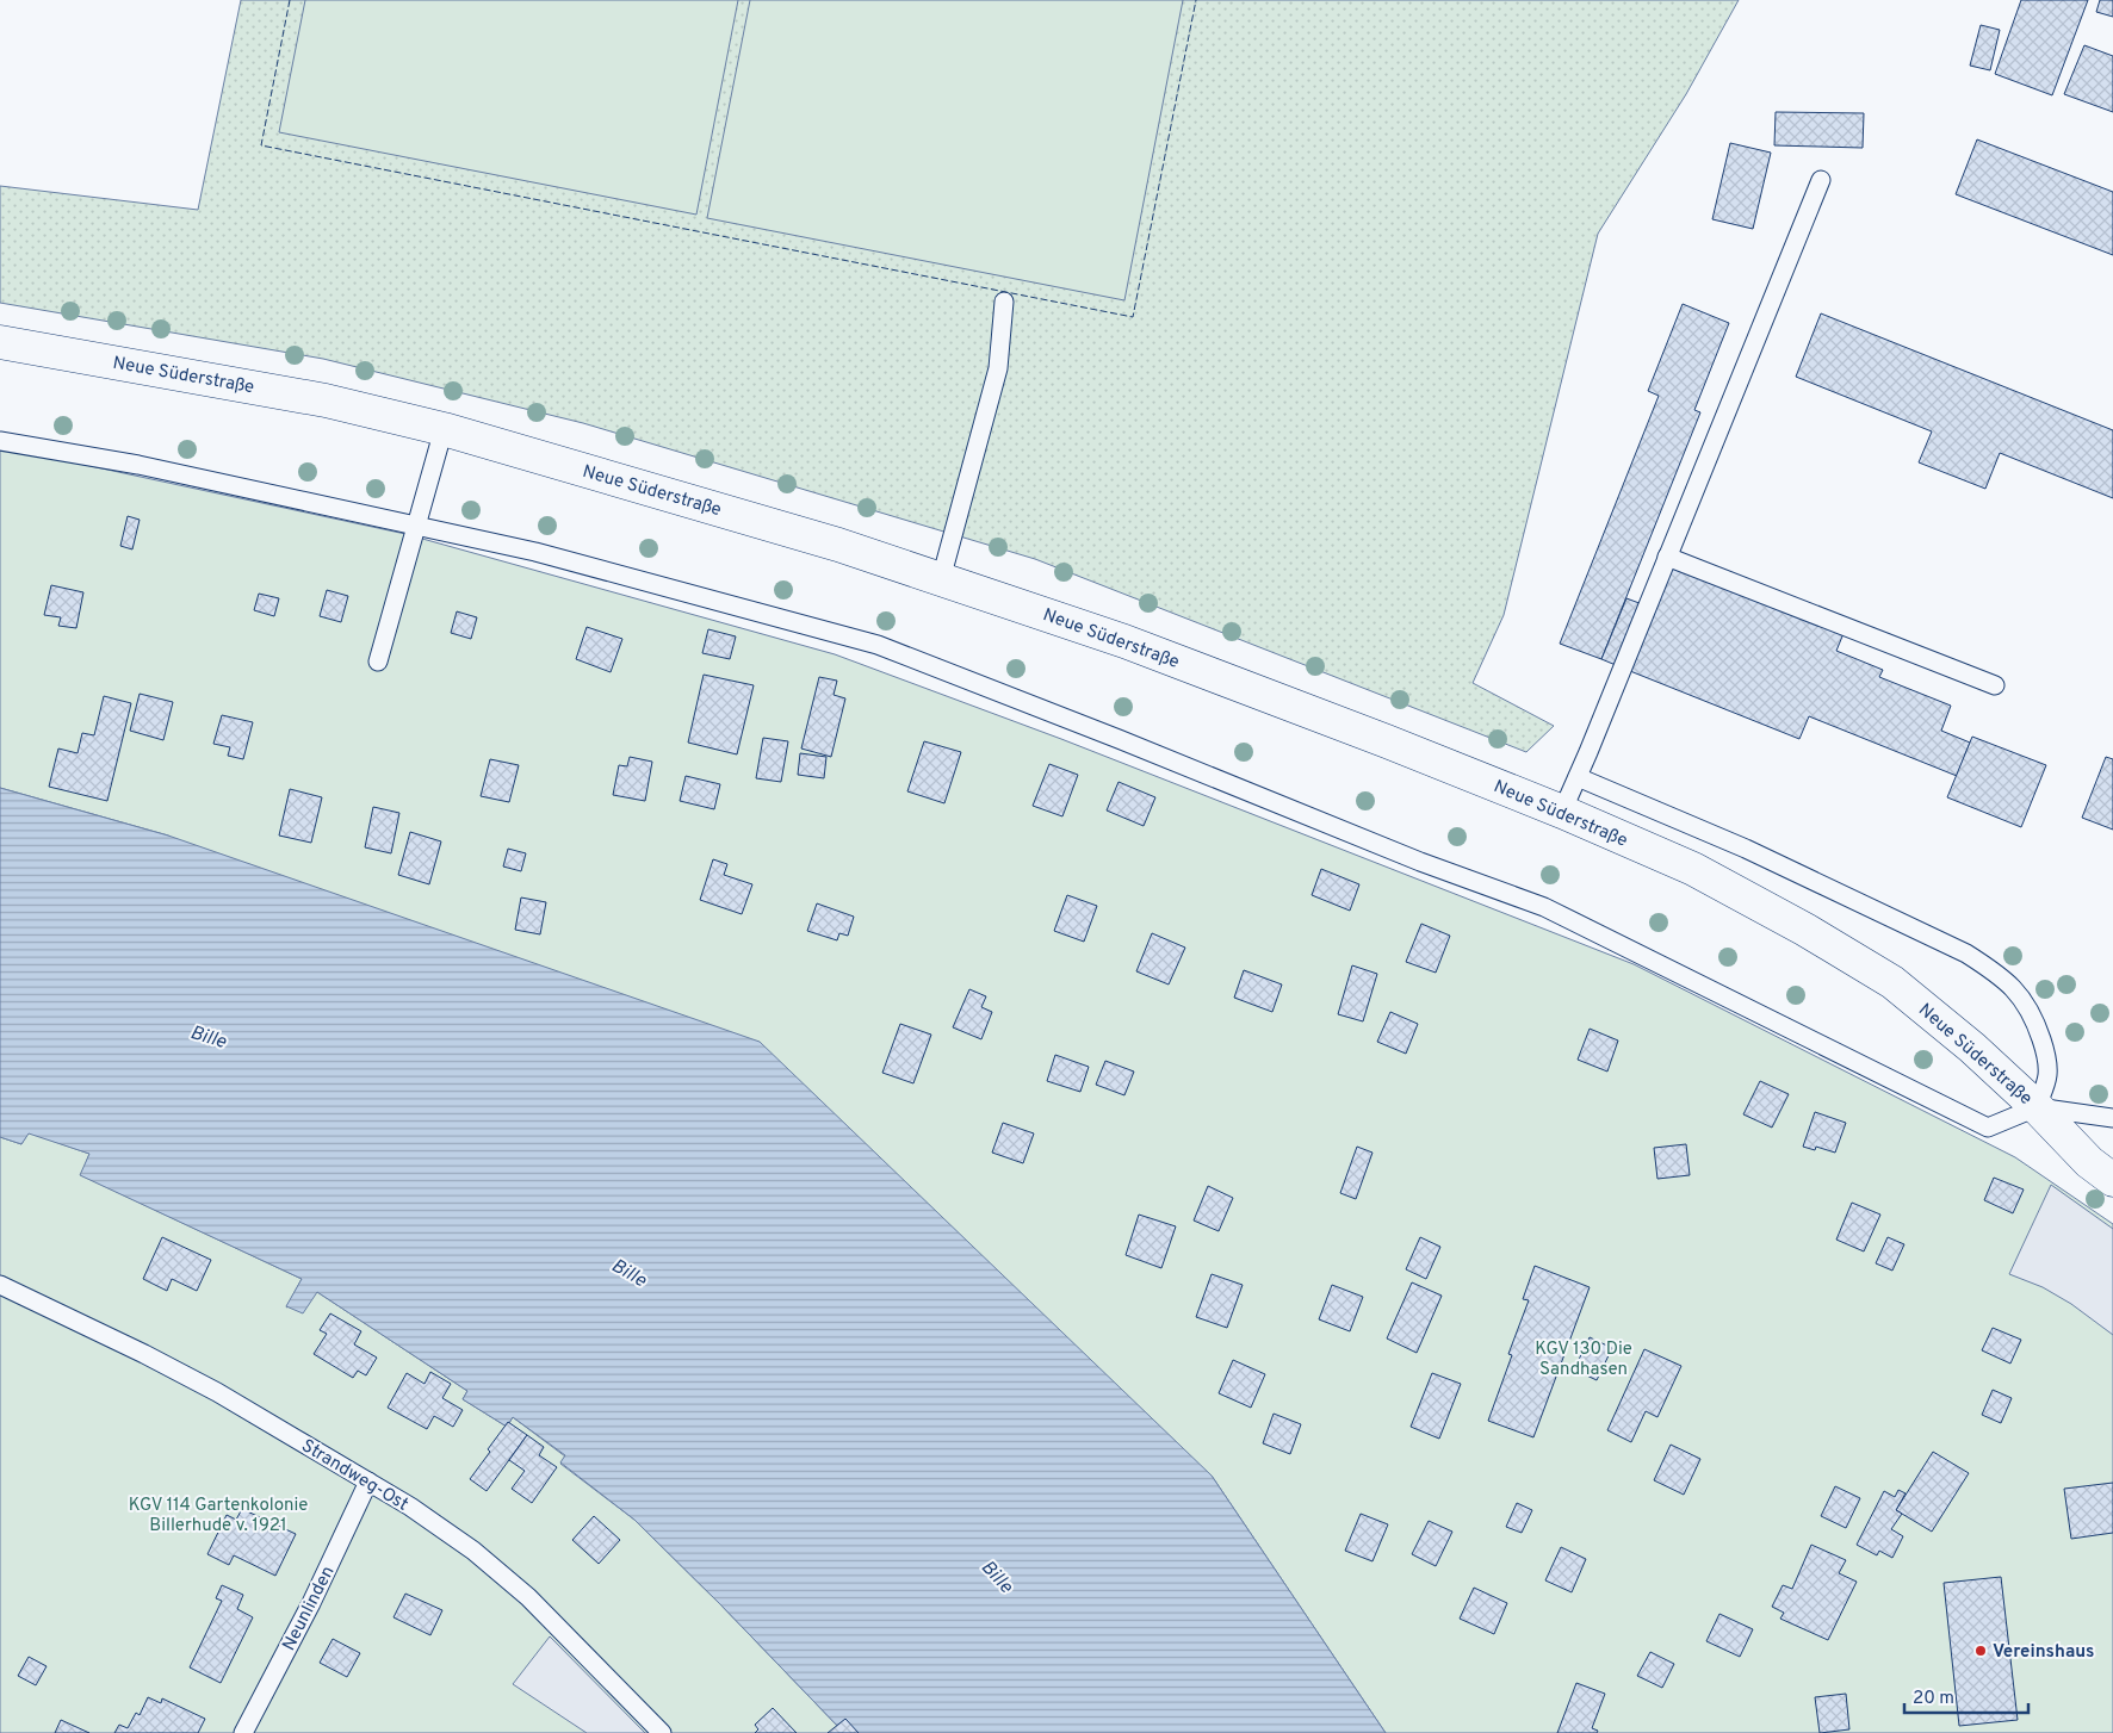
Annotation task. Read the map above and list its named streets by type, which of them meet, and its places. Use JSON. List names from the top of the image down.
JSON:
{
  "streets": {
    "street": ["Neue Süderstraße"],
    "lane": ["Strandweg-Ost", "Neunlinden"]
  },
  "crossings": [
    ["Strandweg-Ost", "Neunlinden"]
  ],
  "water": ["Bille"],
  "parks": ["KGV 130 Die Sandhasen", "KGV 114 Gartenkolonie Billerhude v. 1921"],
  "places": ["Vereinshaus"],
  "scale_bar": "20 m"
}
